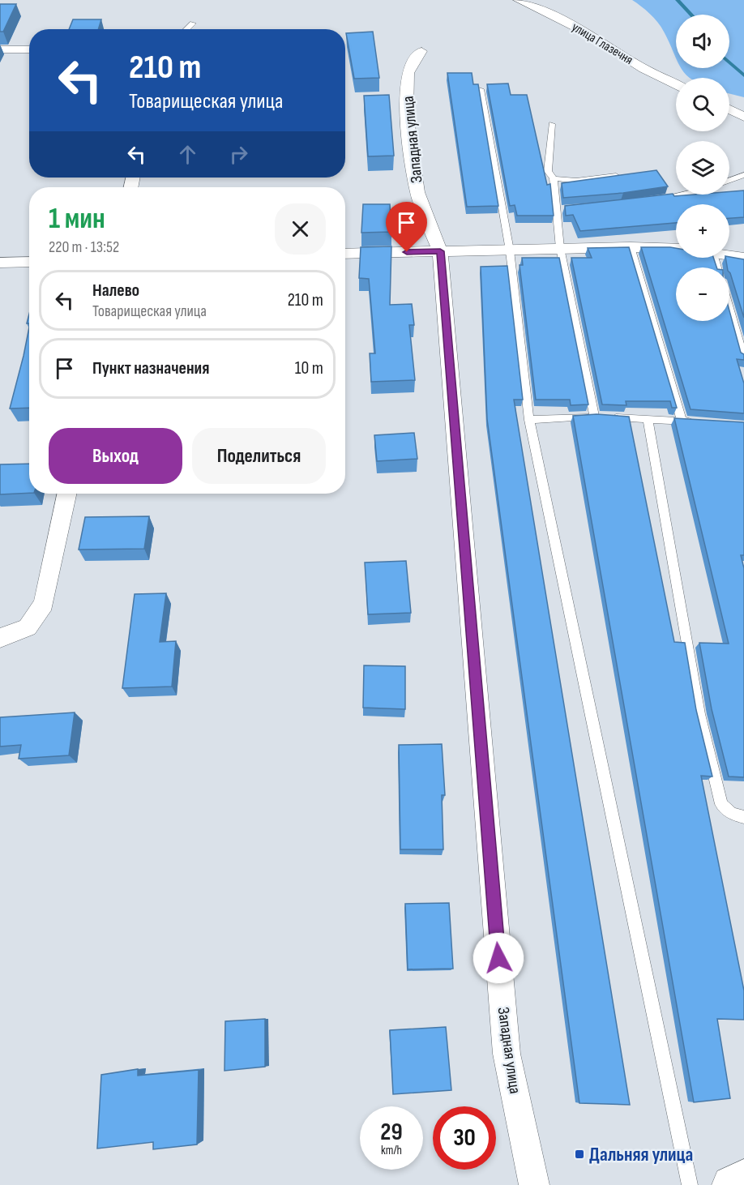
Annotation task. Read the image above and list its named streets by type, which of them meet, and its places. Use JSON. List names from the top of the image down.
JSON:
{
  "streets": {
    "street": ["улица Глазечня", "Западная улица"]
  },
  "places": {
    "transit": ["Дальняя улица"]
  },
  "page": {
    "map_buttons": ["+", "−"],
    "turn": ["210 m", "Товарищеская улица"],
    "heading": ["1 мин", "220 m · 13:52"],
    "list": [
      {
        "name": "Налево",
        "note": "Товарищеская улица",
        "value": "210 m"
      },
      {
        "name": "Пункт назначения",
        "value": "10 m"
      }
    ],
    "buttons": ["Выход", "Поделиться"],
    "speed": "29 km/h",
    "limit": "30"
  }
}
